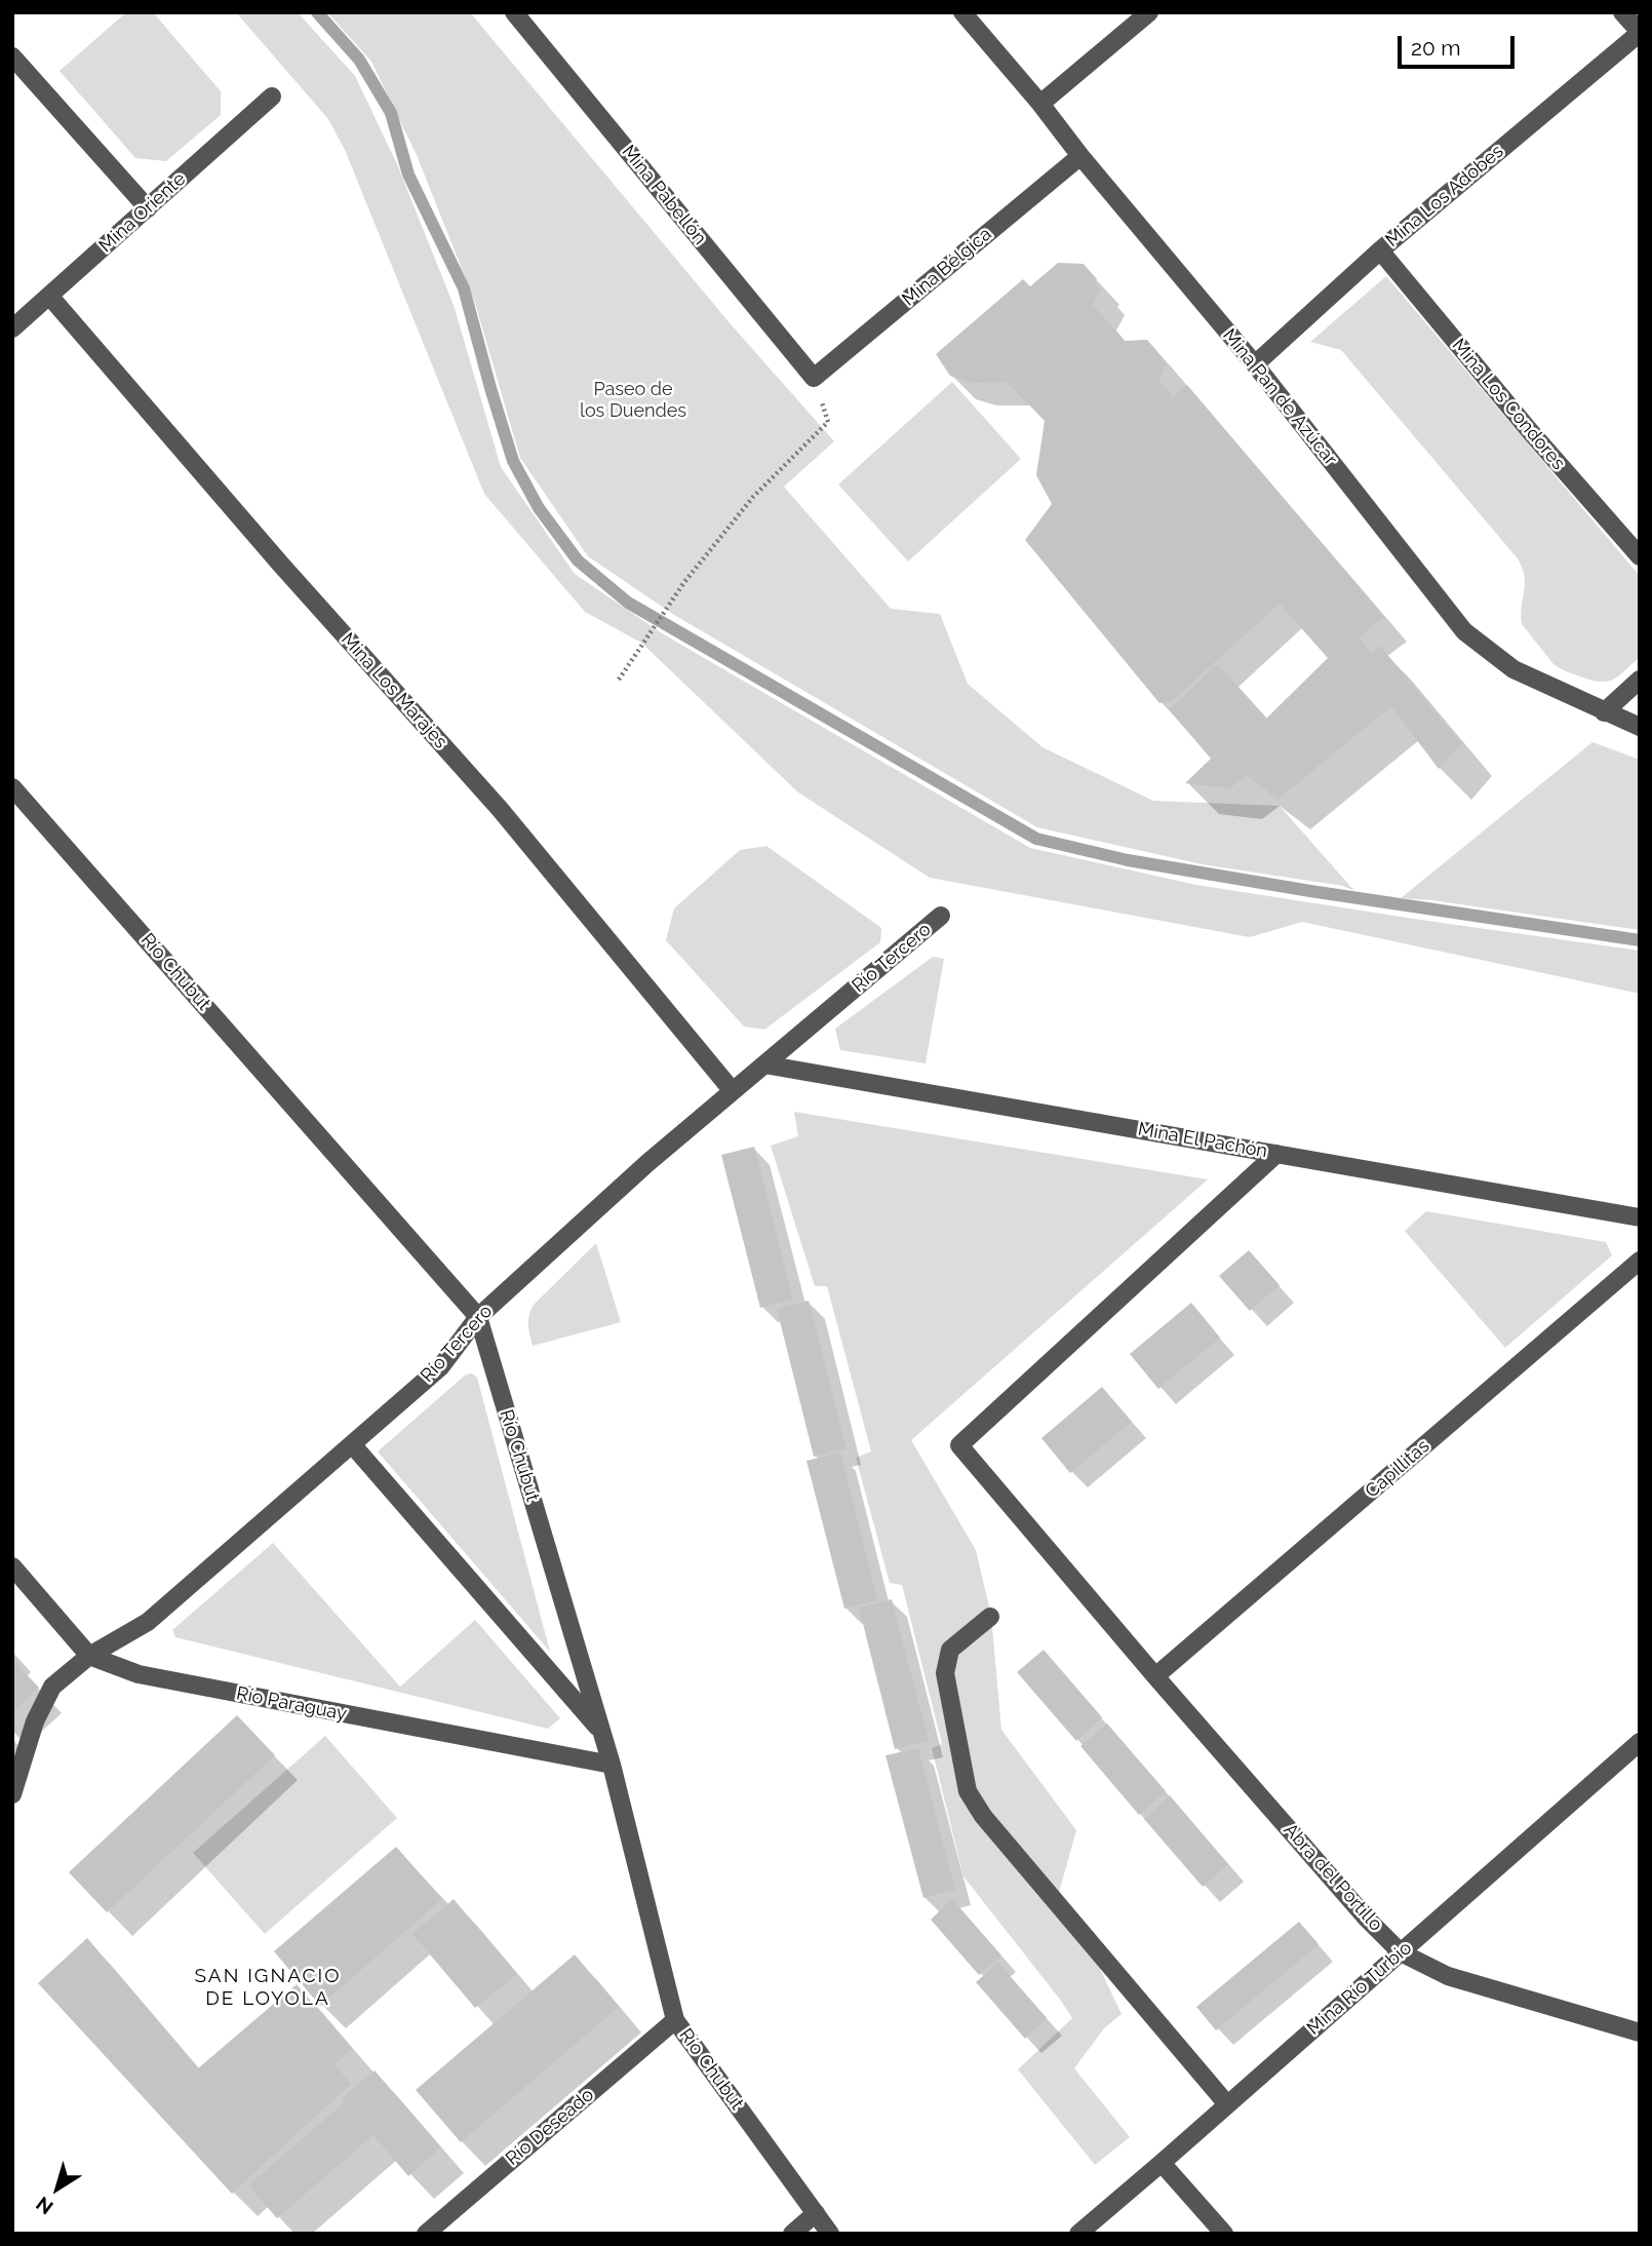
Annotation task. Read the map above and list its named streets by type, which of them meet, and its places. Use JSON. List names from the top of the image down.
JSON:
{
  "streets": {
    "street": [
      "Mina Pabellón",
      "Mina Los Adobes",
      "Mina Oriente",
      "Mina Bélgica",
      "Mina Pan de Azúcar",
      "Mina Los Condores",
      "Mina Los Marajes",
      "Río Tercero",
      "Río Chubut",
      "Mina El Pachón",
      "Capillitas",
      "Río Paraguay",
      "Abra del Portillo",
      "Mina Río Turbio",
      "Río Deseado"
    ]
  },
  "crossings": [
    ["Mina Pabellón", "Mina Bélgica"],
    ["Mina Los Adobes", "Mina Pan de Azúcar"],
    ["Mina Los Adobes", "Mina Los Condores"],
    ["Mina Oriente", "Mina Los Marajes"],
    ["Mina Bélgica", "Mina Pan de Azúcar"],
    ["Mina Los Marajes", "Río Tercero"],
    ["Río Tercero", "Río Chubut"],
    ["Río Tercero", "Mina El Pachón"],
    ["Río Tercero", "Río Paraguay"],
    ["Río Chubut", "Río Paraguay"],
    ["Río Chubut", "Río Deseado"],
    ["Mina El Pachón", "Abra del Portillo"],
    ["Capillitas", "Abra del Portillo"],
    ["Abra del Portillo", "Mina Río Turbio"]
  ],
  "districts": ["SAN IGNACIO DE LOYOLA"],
  "parks": ["Paseo de los Duendes"],
  "scale_bar": "20 m",
  "north": "bottom left"
}
